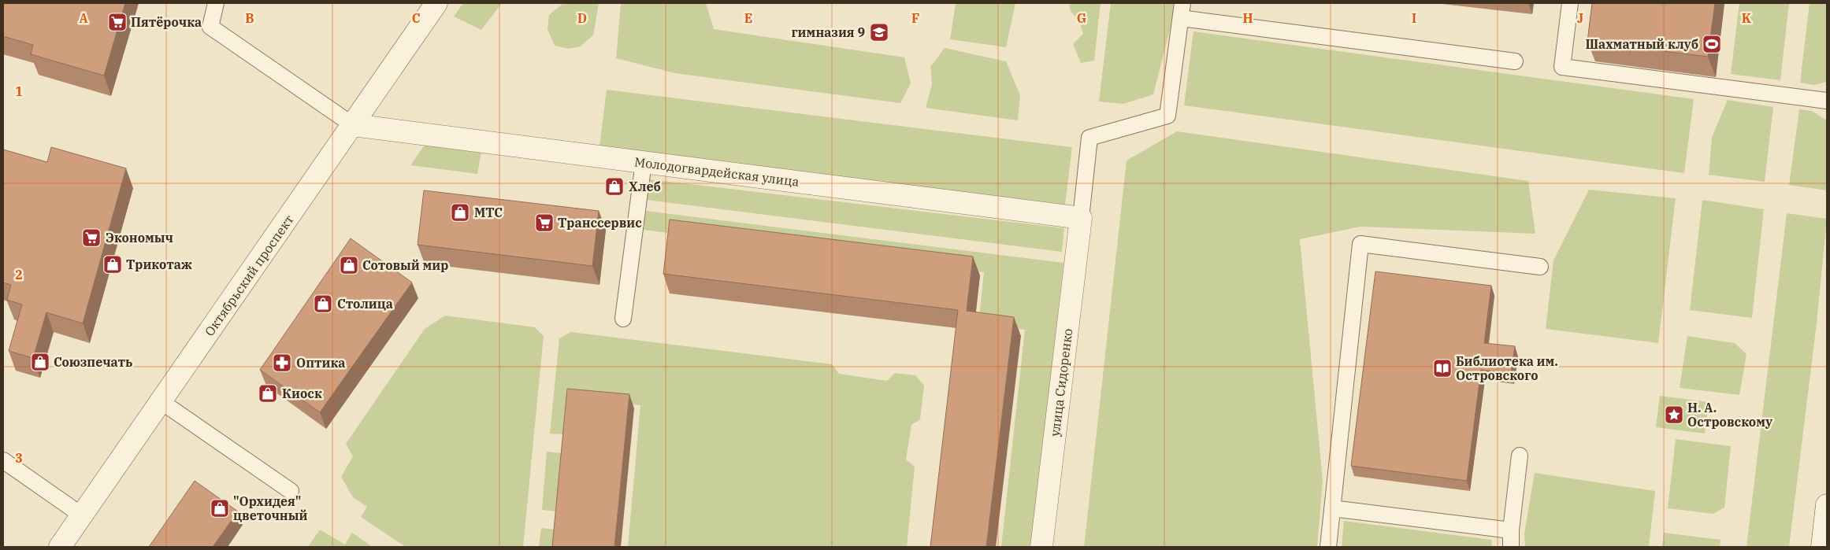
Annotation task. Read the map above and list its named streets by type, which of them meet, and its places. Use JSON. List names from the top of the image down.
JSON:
{
  "streets": {
    "street": ["Молодогвардейская улица", "Октябрьский проспект", "улица Сидоренко"]
  },
  "crossings": [
    ["Молодогвардейская улица", "Октябрьский проспект"],
    ["Молодогвардейская улица", "улица Сидоренко"]
  ],
  "places": {
    "supermarket": ["Пятёрочка", "Транссервис", "Экономыч"],
    "school or university": ["гимназия 9"],
    "sports": ["Шахматный клуб"],
    "shop": [
      "Хлеб",
      "МТС",
      "Трикотаж",
      "Сотовый мир",
      "Столица",
      "Союзпечать",
      "Киоск",
      "\"Орхидея\" цветочный"
    ],
    "pharmacy": ["Оптика"],
    "library": ["Библиотека им. Островского"],
    "place": ["Н. А. Островскому"]
  },
  "grid": {
    "columns": [
      "A",
      "B",
      "C",
      "D",
      "E",
      "F",
      "G",
      "H",
      "I",
      "J",
      "K"
    ],
    "rows": ["1", "2", "3"]
  }
}
